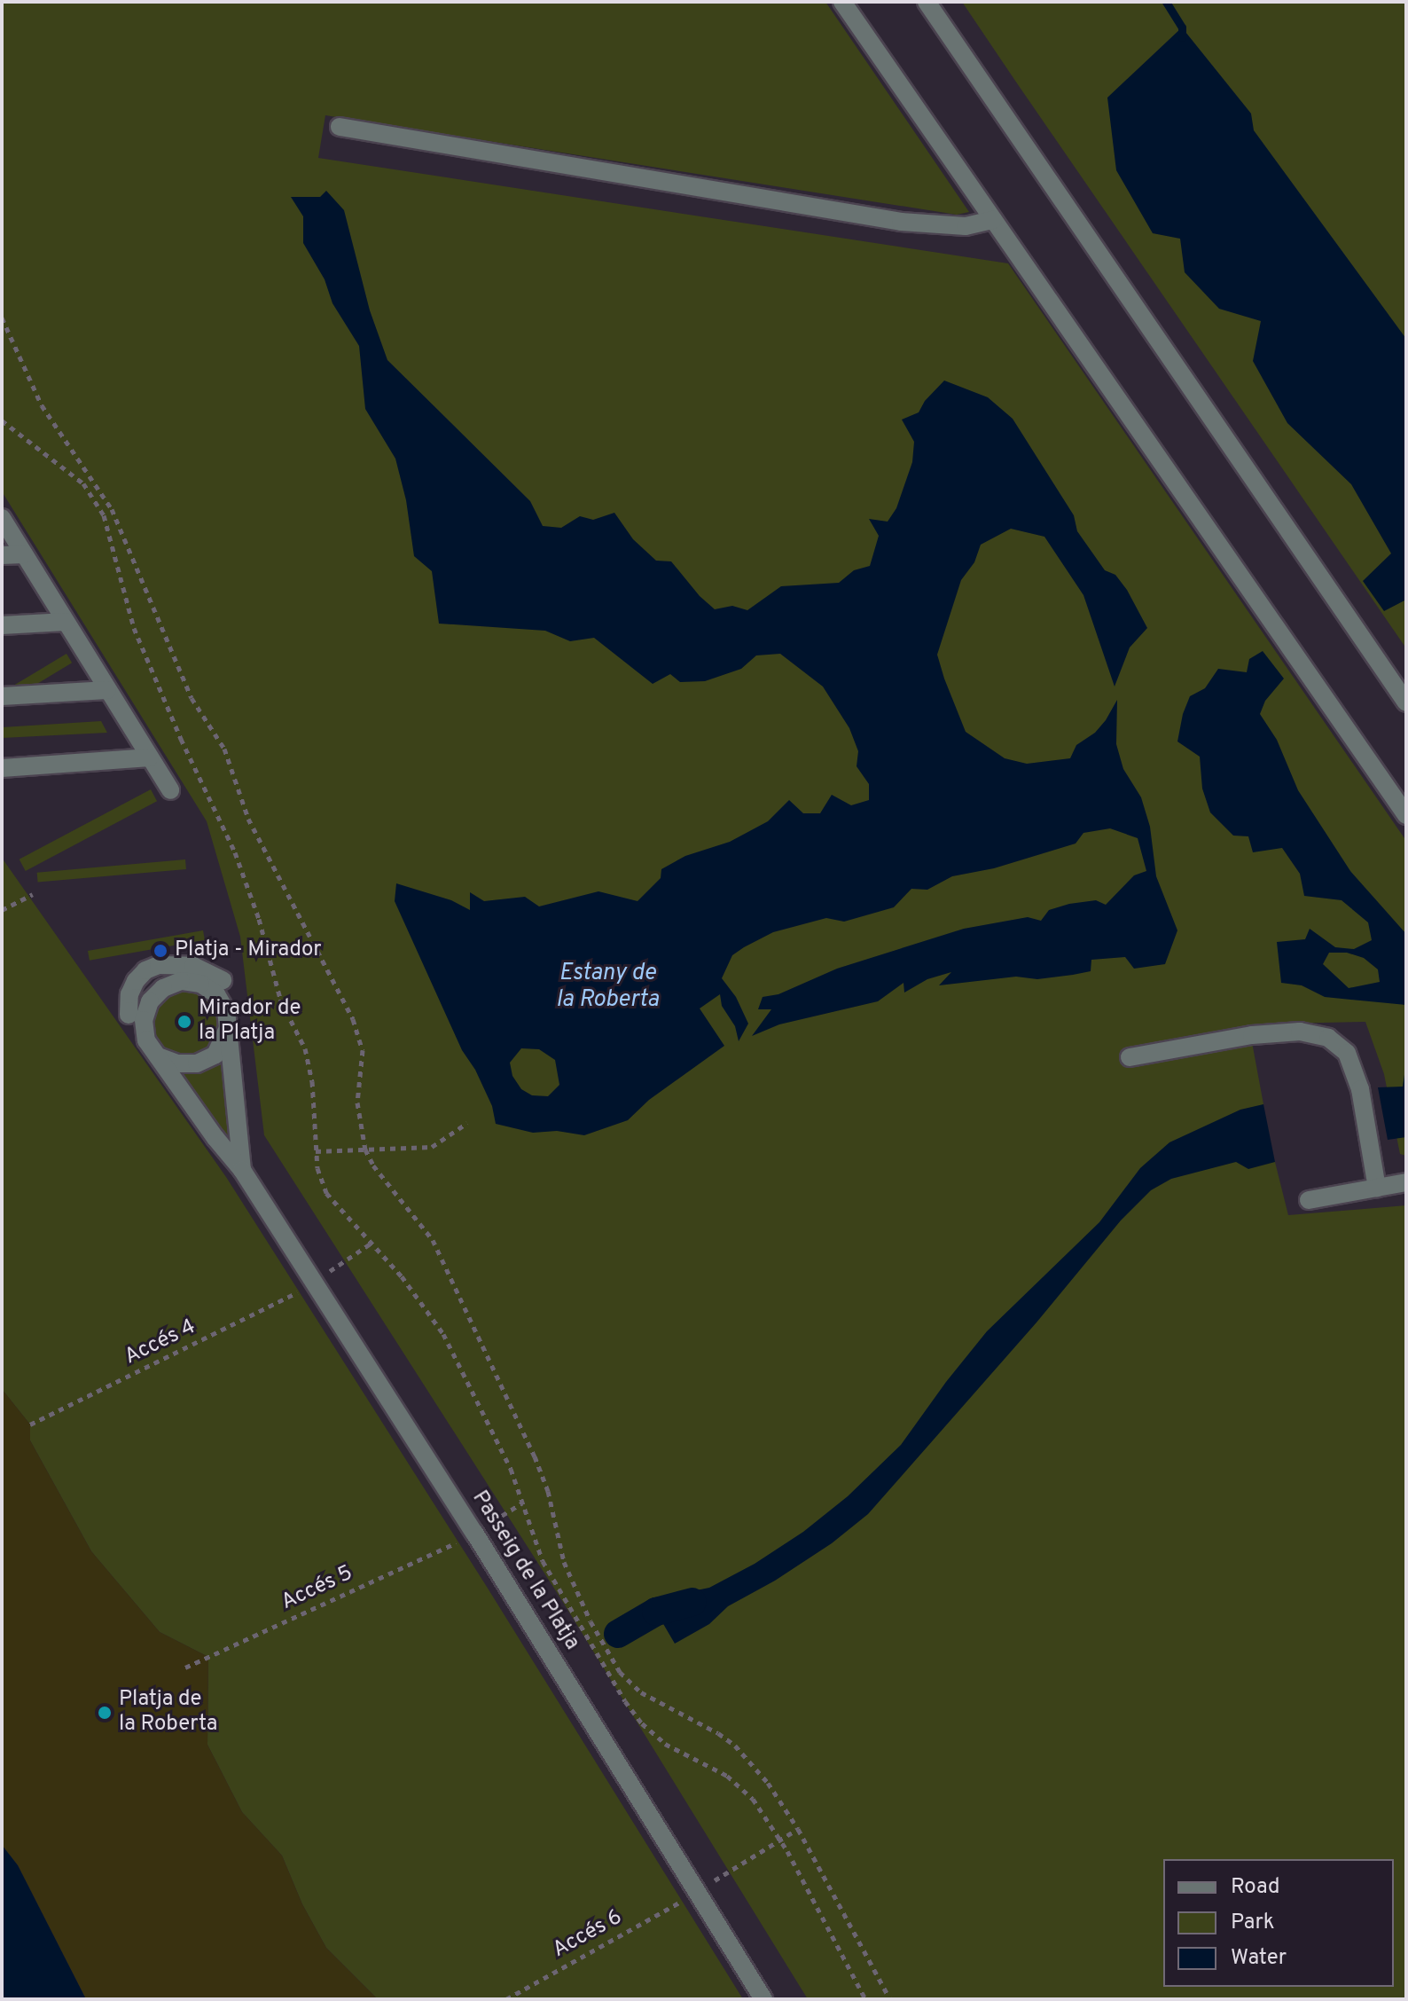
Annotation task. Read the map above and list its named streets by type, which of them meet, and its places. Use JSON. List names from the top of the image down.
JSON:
{
  "streets": {
    "street": ["Passeig de la Platja"],
    "path": ["Accés 4", "Accés 5", "Accés 6"]
  },
  "water": ["Estany de la Roberta"],
  "places": ["Platja - Mirador", "Mirador de la Platja", "Platja de la Roberta"],
  "legend": ["Road", "Park", "Water"]
}
